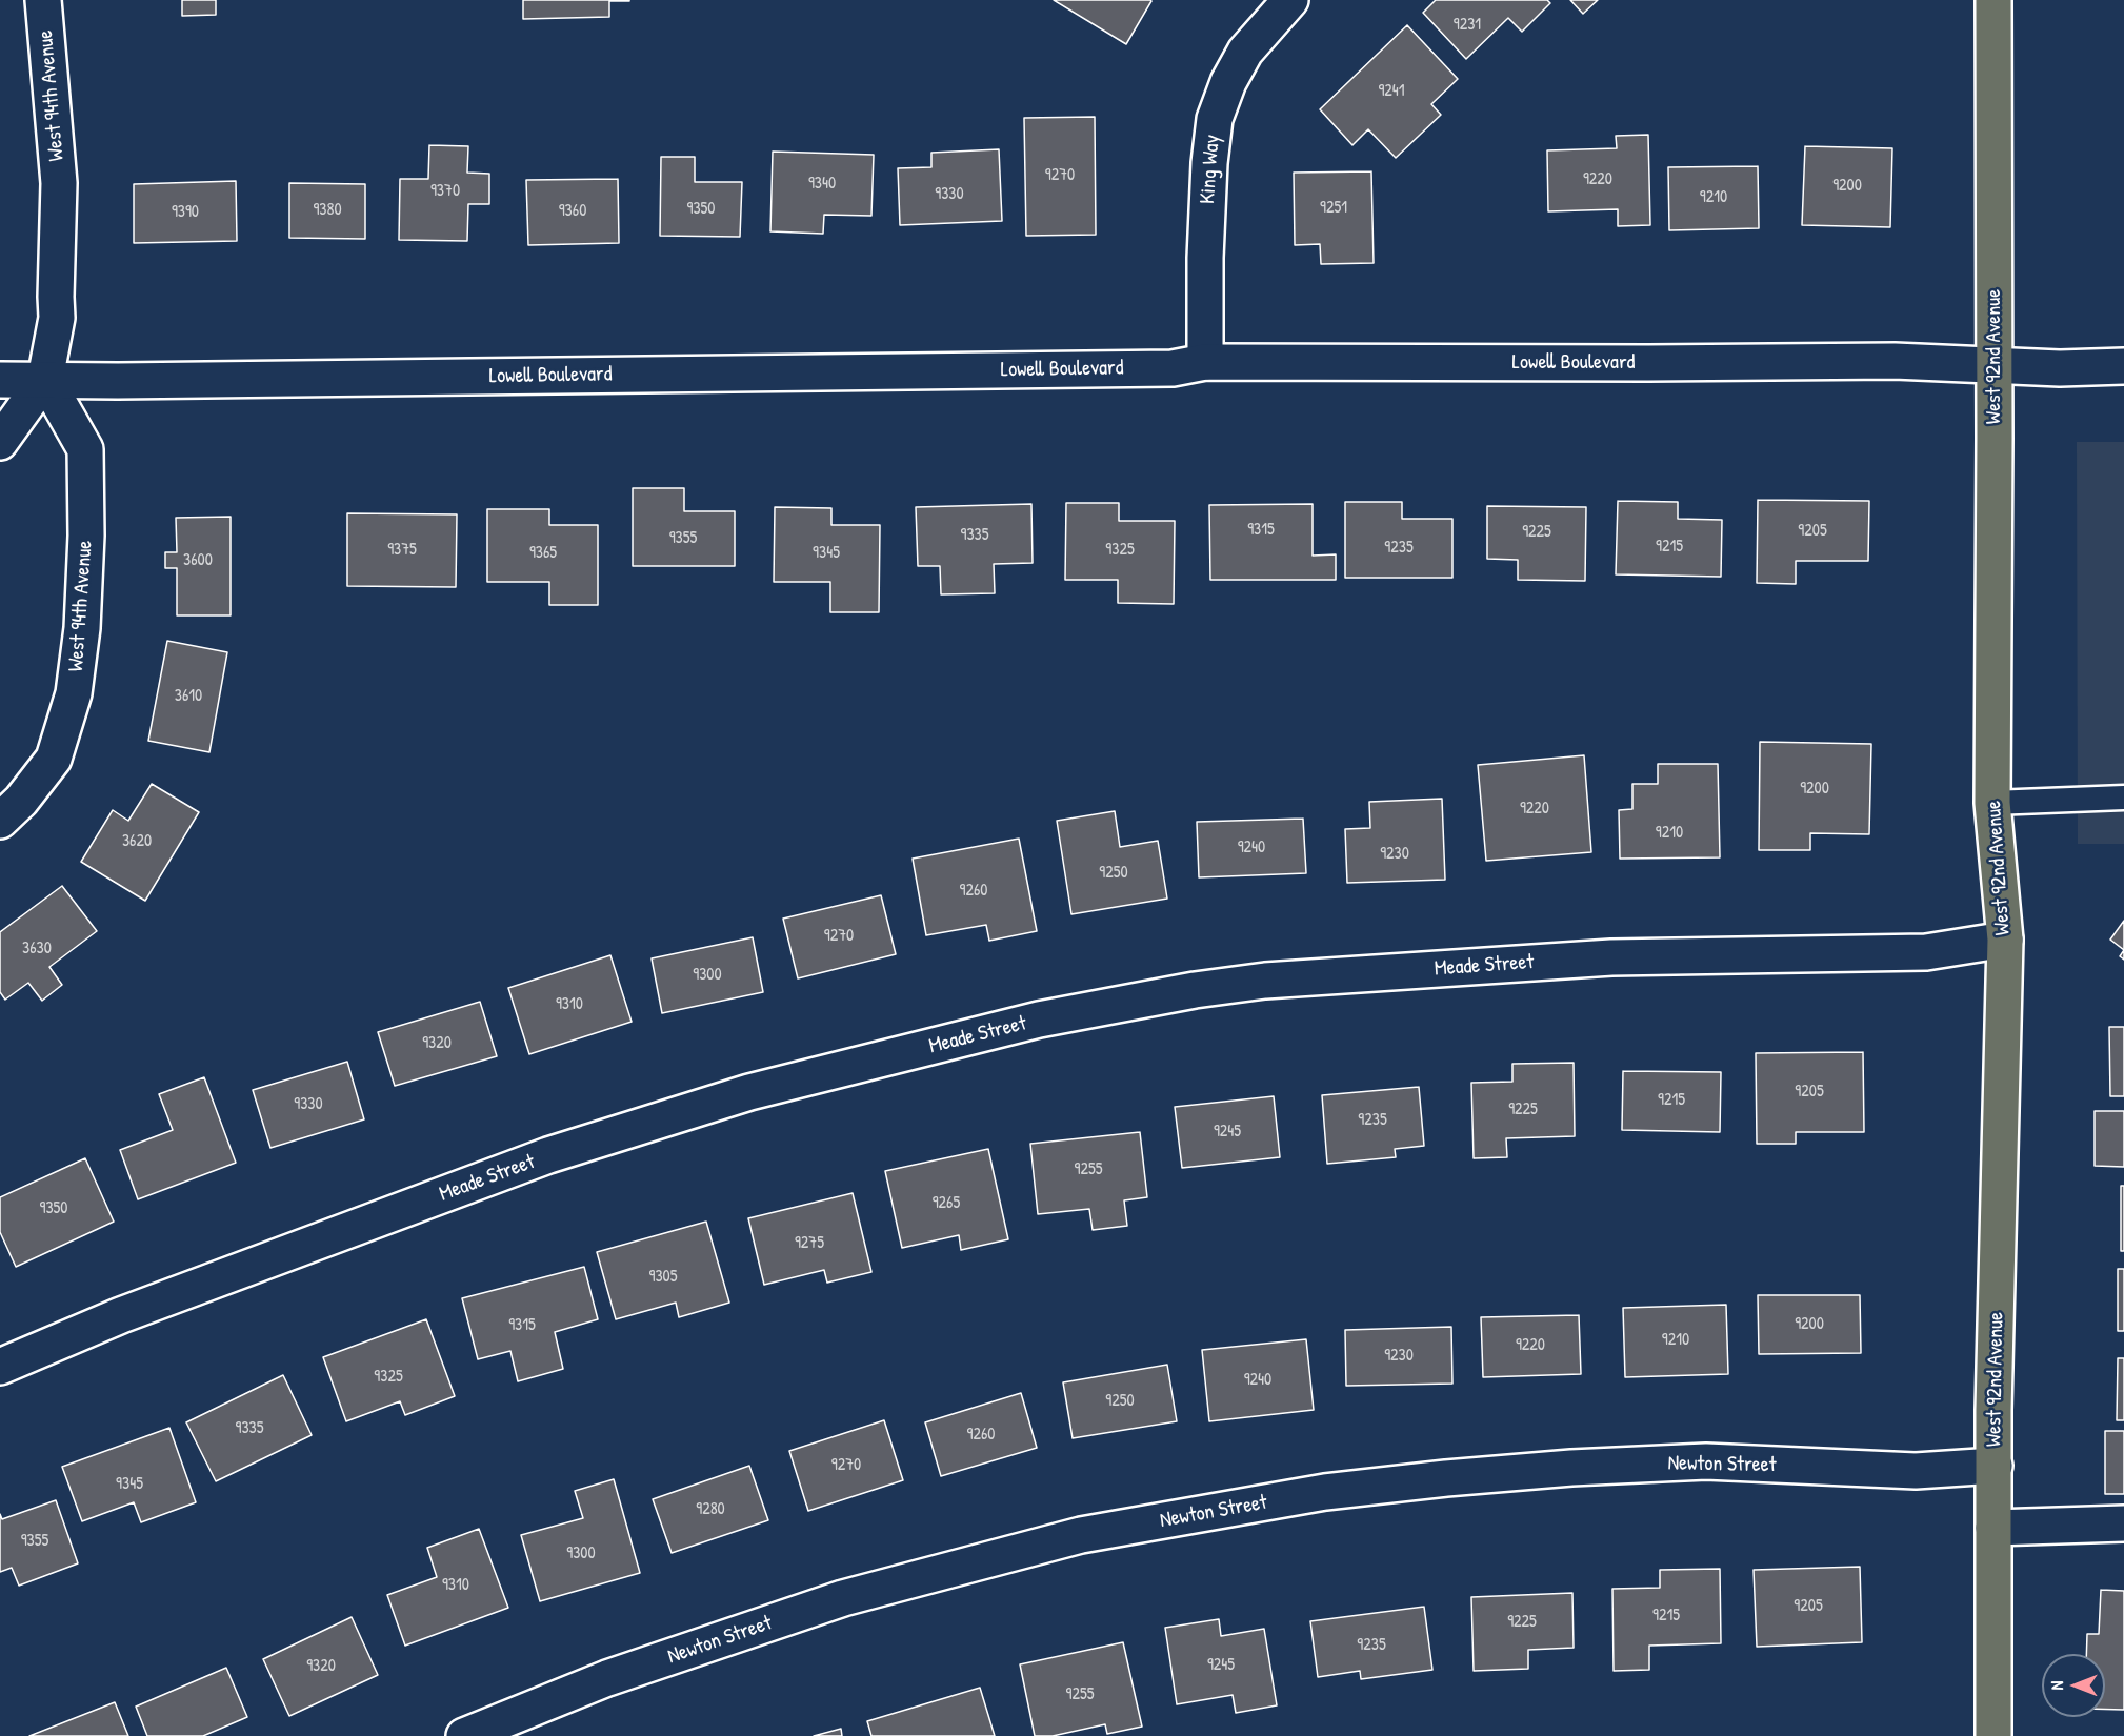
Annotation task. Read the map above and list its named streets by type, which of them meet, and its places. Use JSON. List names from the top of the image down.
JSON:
{
  "streets": {
    "main road": ["West 92nd Avenue"],
    "street": [
      "West 94th Avenue",
      "King Way",
      "Lowell Boulevard",
      "Meade Street",
      "Newton Street"
    ]
  },
  "crossings": [
    ["West 94th Avenue", "Lowell Boulevard"],
    ["King Way", "Lowell Boulevard"],
    ["West 92nd Avenue", "Lowell Boulevard"],
    ["West 92nd Avenue", "Meade Street"],
    ["West 92nd Avenue", "Newton Street"]
  ],
  "house_numbers": [
    "9231",
    "9241",
    "9270",
    "9220",
    "9340",
    "9200",
    "9370",
    "9330",
    "9210",
    "9251",
    "9350",
    "9380",
    "9360",
    "9390",
    "9315",
    "9205",
    "9225",
    "9335",
    "9355",
    "9215",
    "9235",
    "9375",
    "9325",
    "9365",
    "9345",
    "3600",
    "3610",
    "9200",
    "9220",
    "9210",
    "3620",
    "9240",
    "9230",
    "9250",
    "9260",
    "9270",
    "3630",
    "9300",
    "9310",
    "9320",
    "9205",
    "9215",
    "9330",
    "9225",
    "9235",
    "9245",
    "9255",
    "9265",
    "9350",
    "9275",
    "9305",
    "9200",
    "9315",
    "9210",
    "9220",
    "9230",
    "9325",
    "9240",
    "9250",
    "9335",
    "9260",
    "9270",
    "9345",
    "9280",
    "9355",
    "9300",
    "9310",
    "9205",
    "9215",
    "9225",
    "9235",
    "9245",
    "9320",
    "9255"
  ],
  "north": "left"
}
